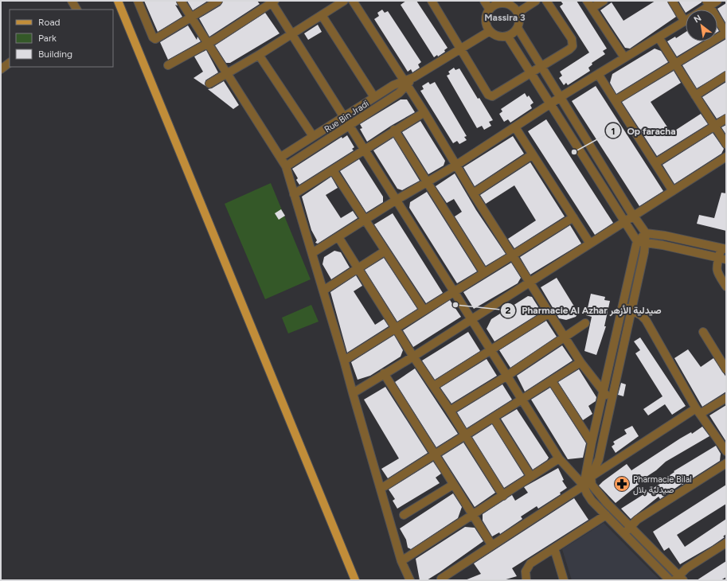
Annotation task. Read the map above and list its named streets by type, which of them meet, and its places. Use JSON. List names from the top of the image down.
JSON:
{
  "streets": {
    "street": ["Rue Bin Jradi"]
  },
  "districts": ["Massira 3"],
  "places": {
    "other": ["Op faracha", "Pharmacie Al Azhar صيدلية الأزهر"],
    "pharmacy": ["Pharmacie Bilal صيدلية بلال"]
  },
  "legend": ["Road", "Park", "Building"],
  "north": "top left"
}
